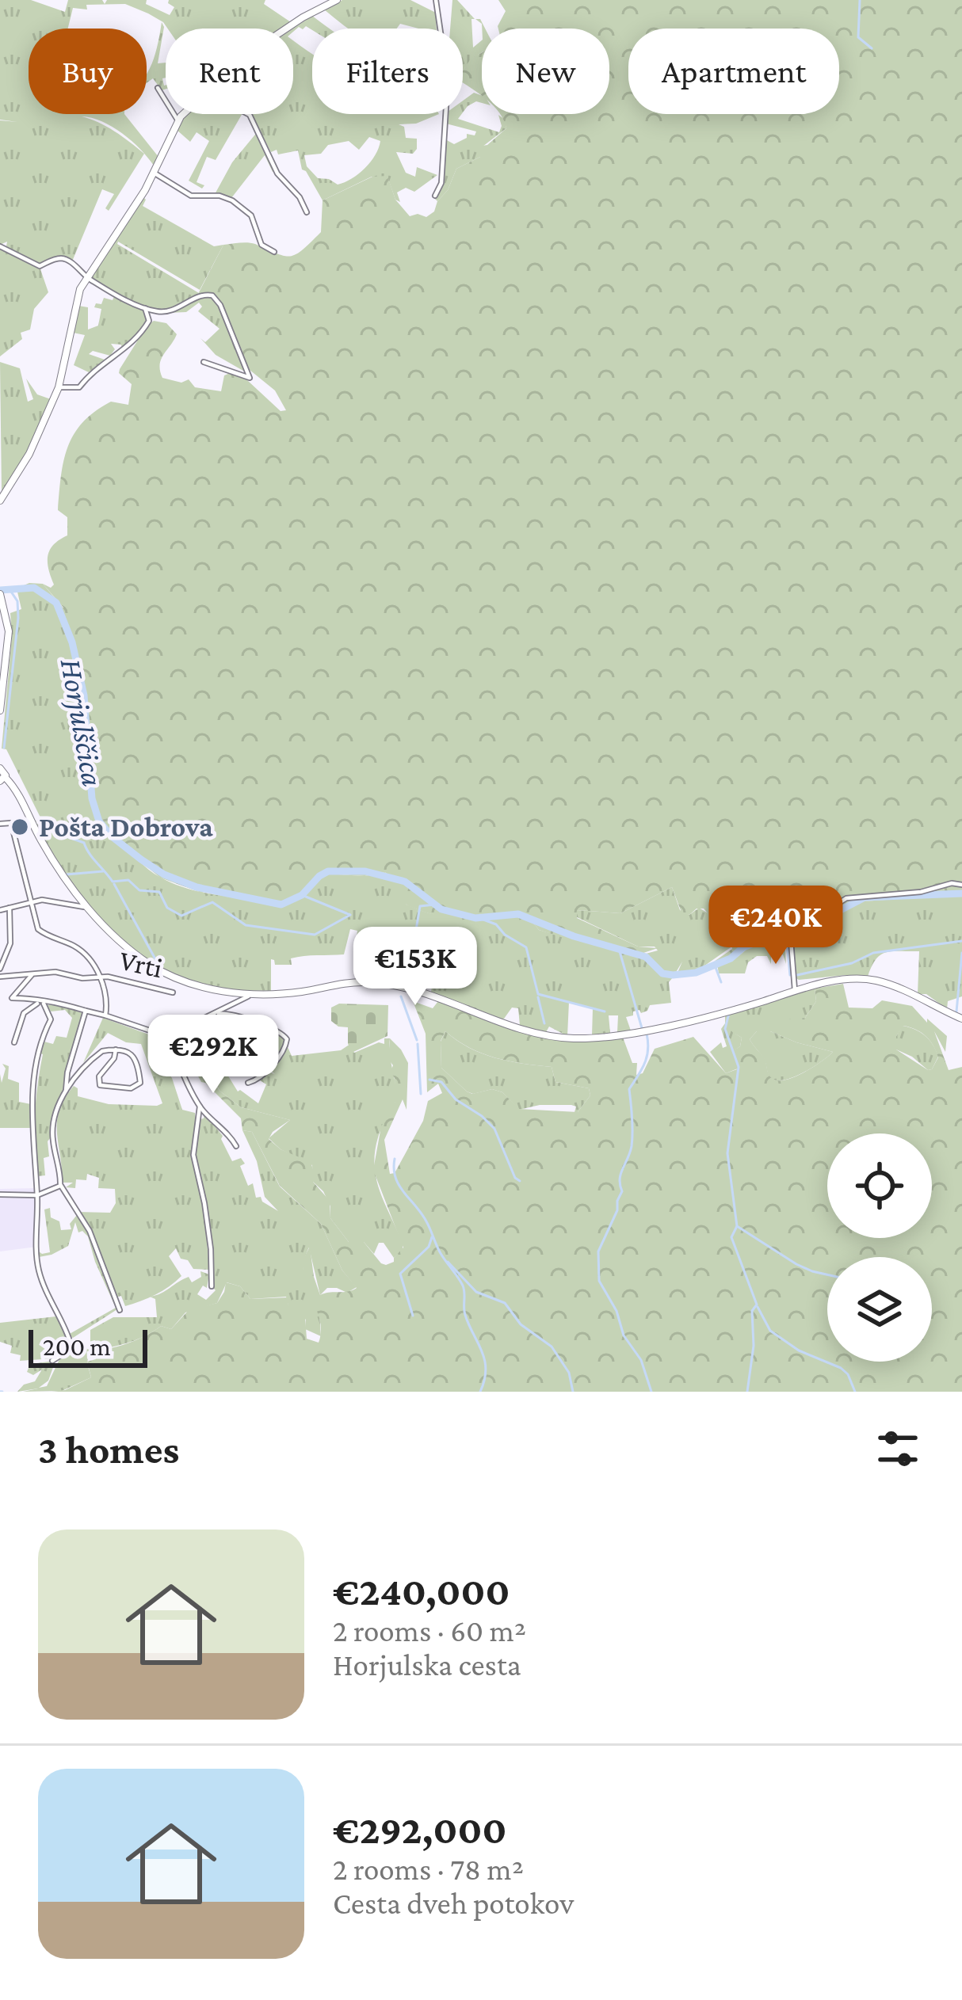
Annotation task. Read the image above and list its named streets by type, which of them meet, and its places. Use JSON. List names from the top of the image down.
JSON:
{
  "streets": {
    "street": ["Vrti"]
  },
  "water": ["Horjulščica"],
  "places": ["Pošta Dobrova"],
  "scale_bar": "200 m",
  "page": {
    "chip": [
      "Buy",
      "Rent",
      "Filters",
      "New",
      "Apartment"
    ],
    "price": ["€240K", "€153K", "€292K"],
    "scale": "200 m",
    "heading": "3 homes",
    "list": [
      {
        "name": "€240,000",
        "note": "2 rooms · 60 m² · Horjulska cesta"
      },
      {
        "name": "€292,000",
        "note": "2 rooms · 78 m² · Cesta dveh potokov"
      }
    ]
  }
}
